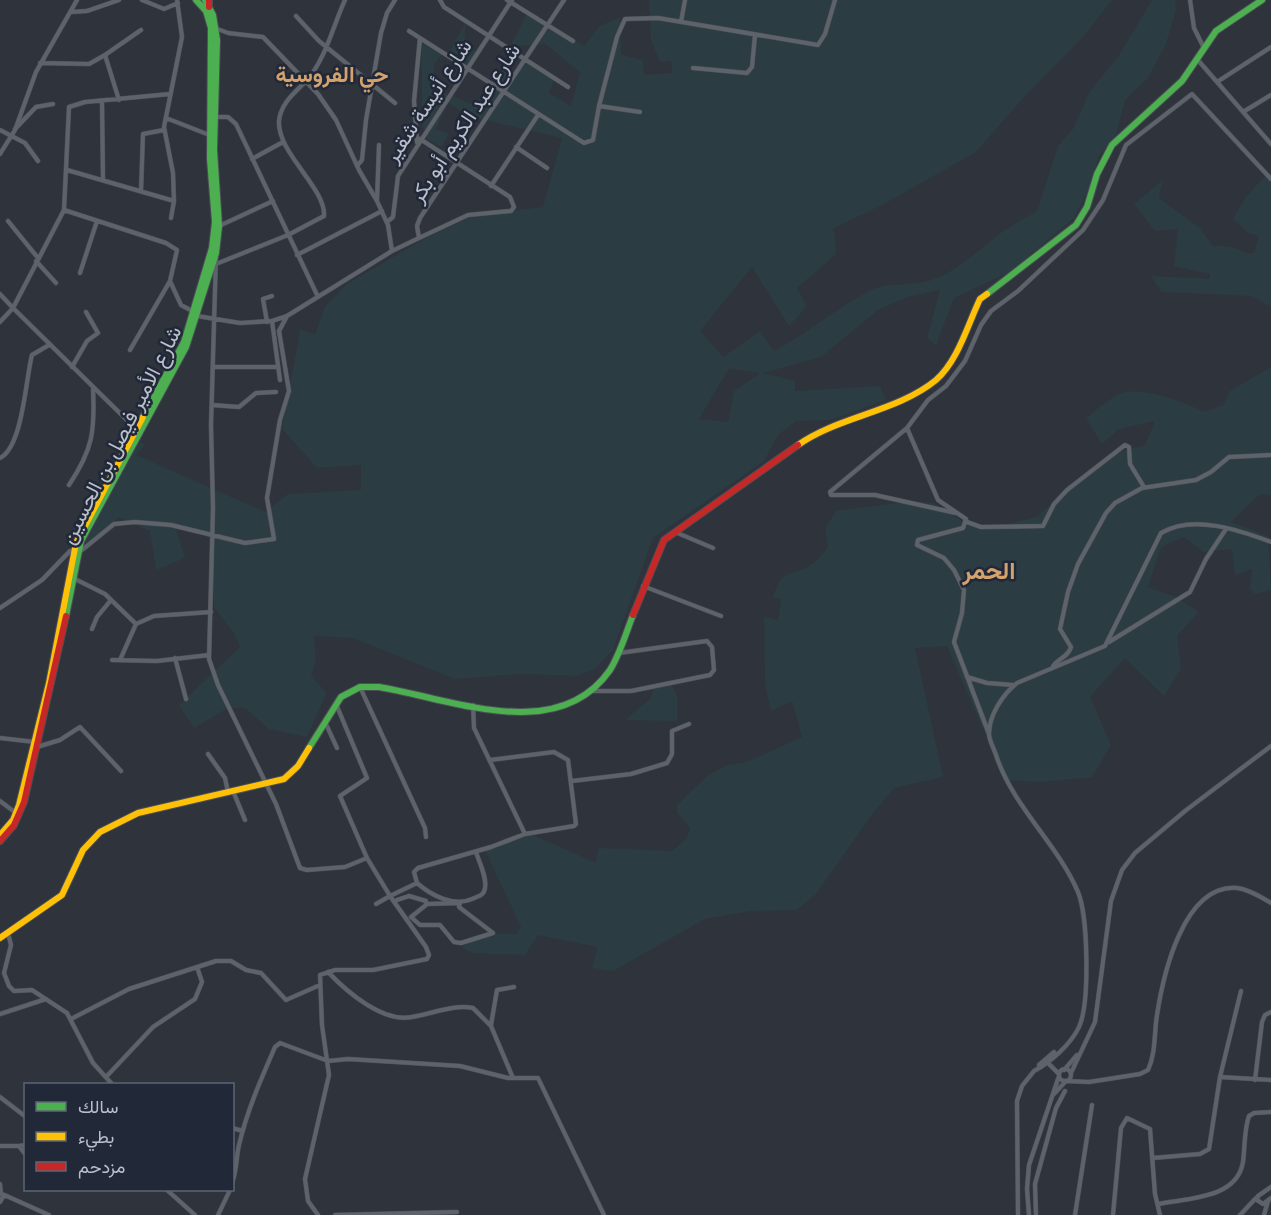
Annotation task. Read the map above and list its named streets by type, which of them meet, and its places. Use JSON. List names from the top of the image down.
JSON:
{
  "streets": {
    "main road": ["شارع الأمير فيصل بن الحسين"],
    "street": ["شارع أنيسة شقير", "شارع عبد الكريم أبو بكر"]
  },
  "crossings": [
    ["شارع أنيسة شقير", "شارع عبد الكريم أبو بكر"],
    ["شارع عبد الكريم أبو بكر", "شارع الأمير فيصل بن الحسين"]
  ],
  "districts": ["حي الفروسية", "الحمر"],
  "legend": ["سالك", "بطيء", "مزدحم"]
}
